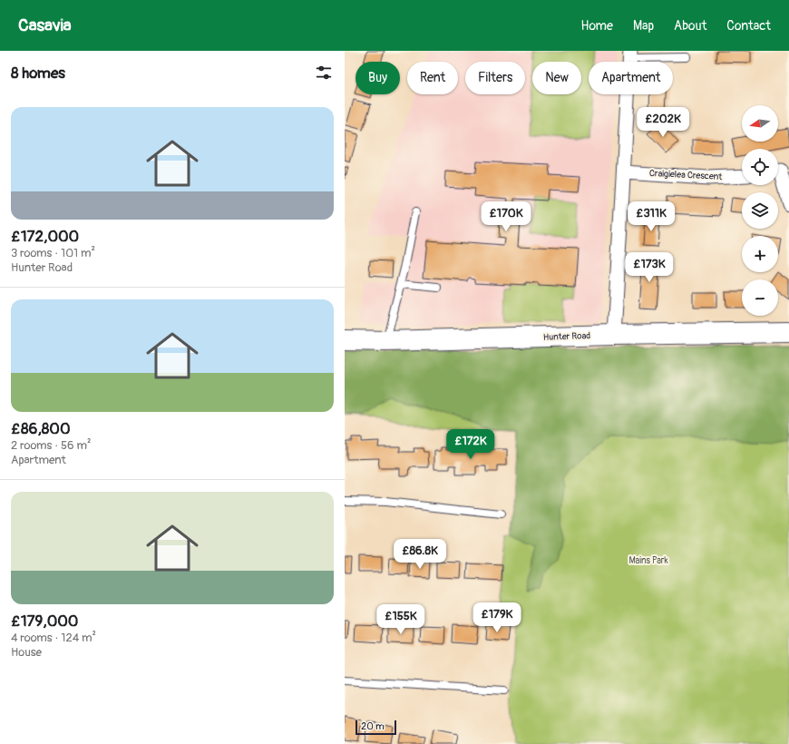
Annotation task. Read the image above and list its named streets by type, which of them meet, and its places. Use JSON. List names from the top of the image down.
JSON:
{
  "streets": {
    "street": ["Craigielea Crescent", "Hunter Road"]
  },
  "parks": ["Mains Park"],
  "scale_bar": "20 m",
  "north": "left",
  "page": {
    "header": "Casavia",
    "nav": [
      "Home",
      "Map",
      "About",
      "Contact"
    ],
    "heading": "8 homes",
    "chip": [
      "Buy",
      "Rent",
      "Filters",
      "New",
      "Apartment"
    ],
    "list": [
      {
        "name": "£172,000",
        "note": "3 rooms · 101 m² · Hunter Road"
      },
      {
        "name": "£86,800",
        "note": "2 rooms · 56 m² · Apartment"
      },
      {
        "name": "£179,000",
        "note": "4 rooms · 124 m² · House"
      }
    ],
    "map_buttons": ["+", "−"],
    "price": [
      "£202K",
      "£170K",
      "£311K",
      "£173K",
      "£172K",
      "£86.8K",
      "£179K",
      "£155K"
    ],
    "scale": "20 m"
  }
}
